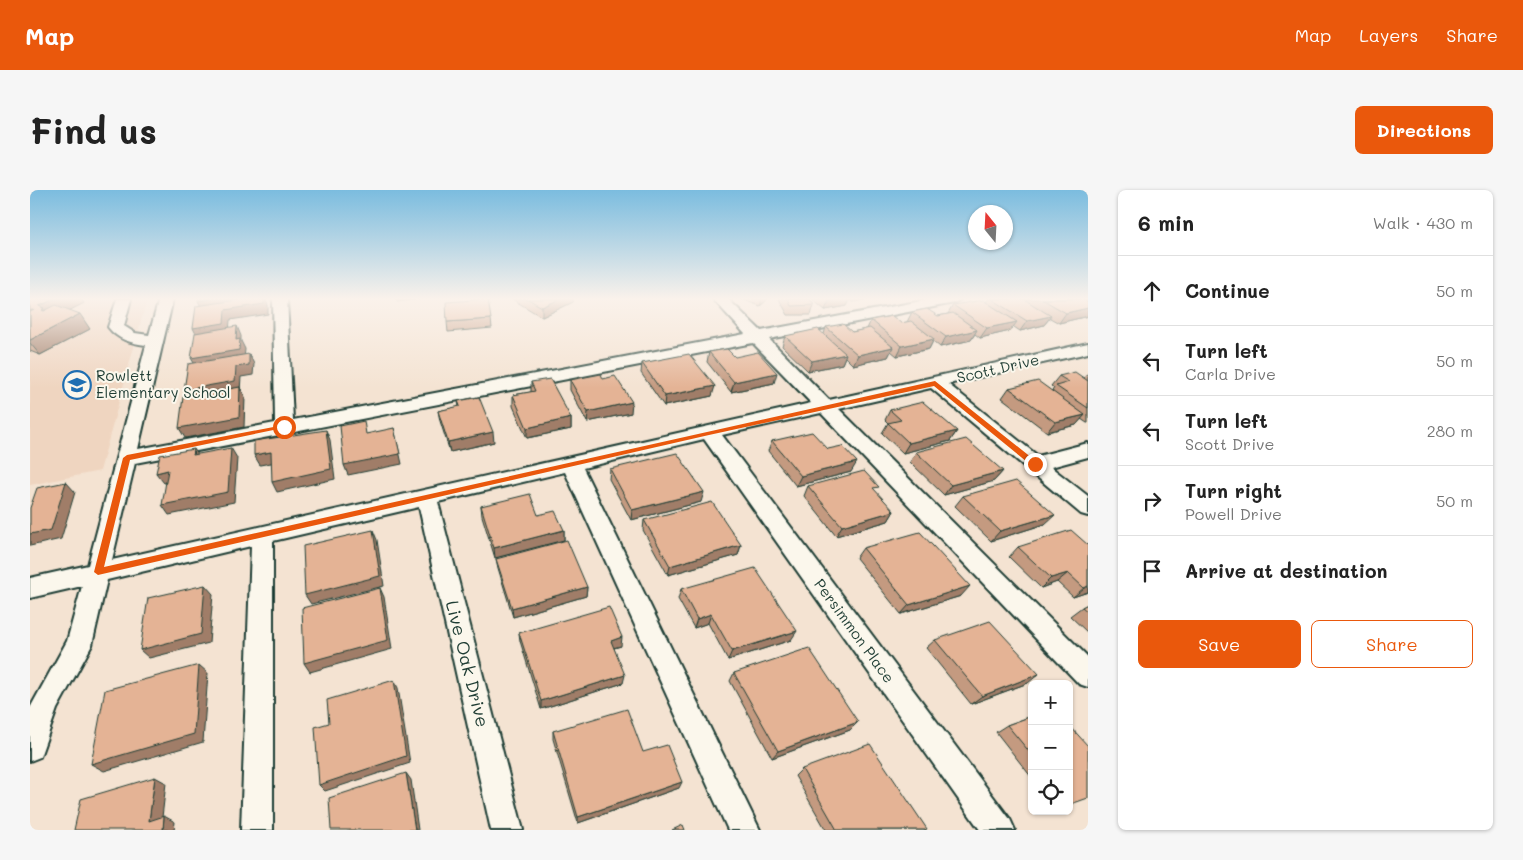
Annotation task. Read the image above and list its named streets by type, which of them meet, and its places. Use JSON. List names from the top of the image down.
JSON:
{
  "streets": {
    "street": ["Scott Drive", "Persimmon Place", "Live Oak Drive"]
  },
  "crossings": [
    ["Scott Drive", "Persimmon Place"],
    ["Scott Drive", "Live Oak Drive"]
  ],
  "places": {
    "school or university": ["Rowlett Elementary School"]
  },
  "north": "top",
  "page": {
    "header": "Map",
    "nav": ["Map", "Layers", "Share"],
    "buttons": [
      "Directions",
      ["Save", "Share"]
    ],
    "title": "Find us",
    "heading": ["6 min", "Walk · 430 m"],
    "list": [
      ["Continue", "50 m"],
      ["Turn left", "Carla Drive", "50 m"],
      ["Turn left", "Scott Drive", "280 m"],
      ["Turn right", "Powell Drive", "50 m"],
      "Arrive at destination"
    ],
    "map_buttons": ["+", "−"]
  }
}
